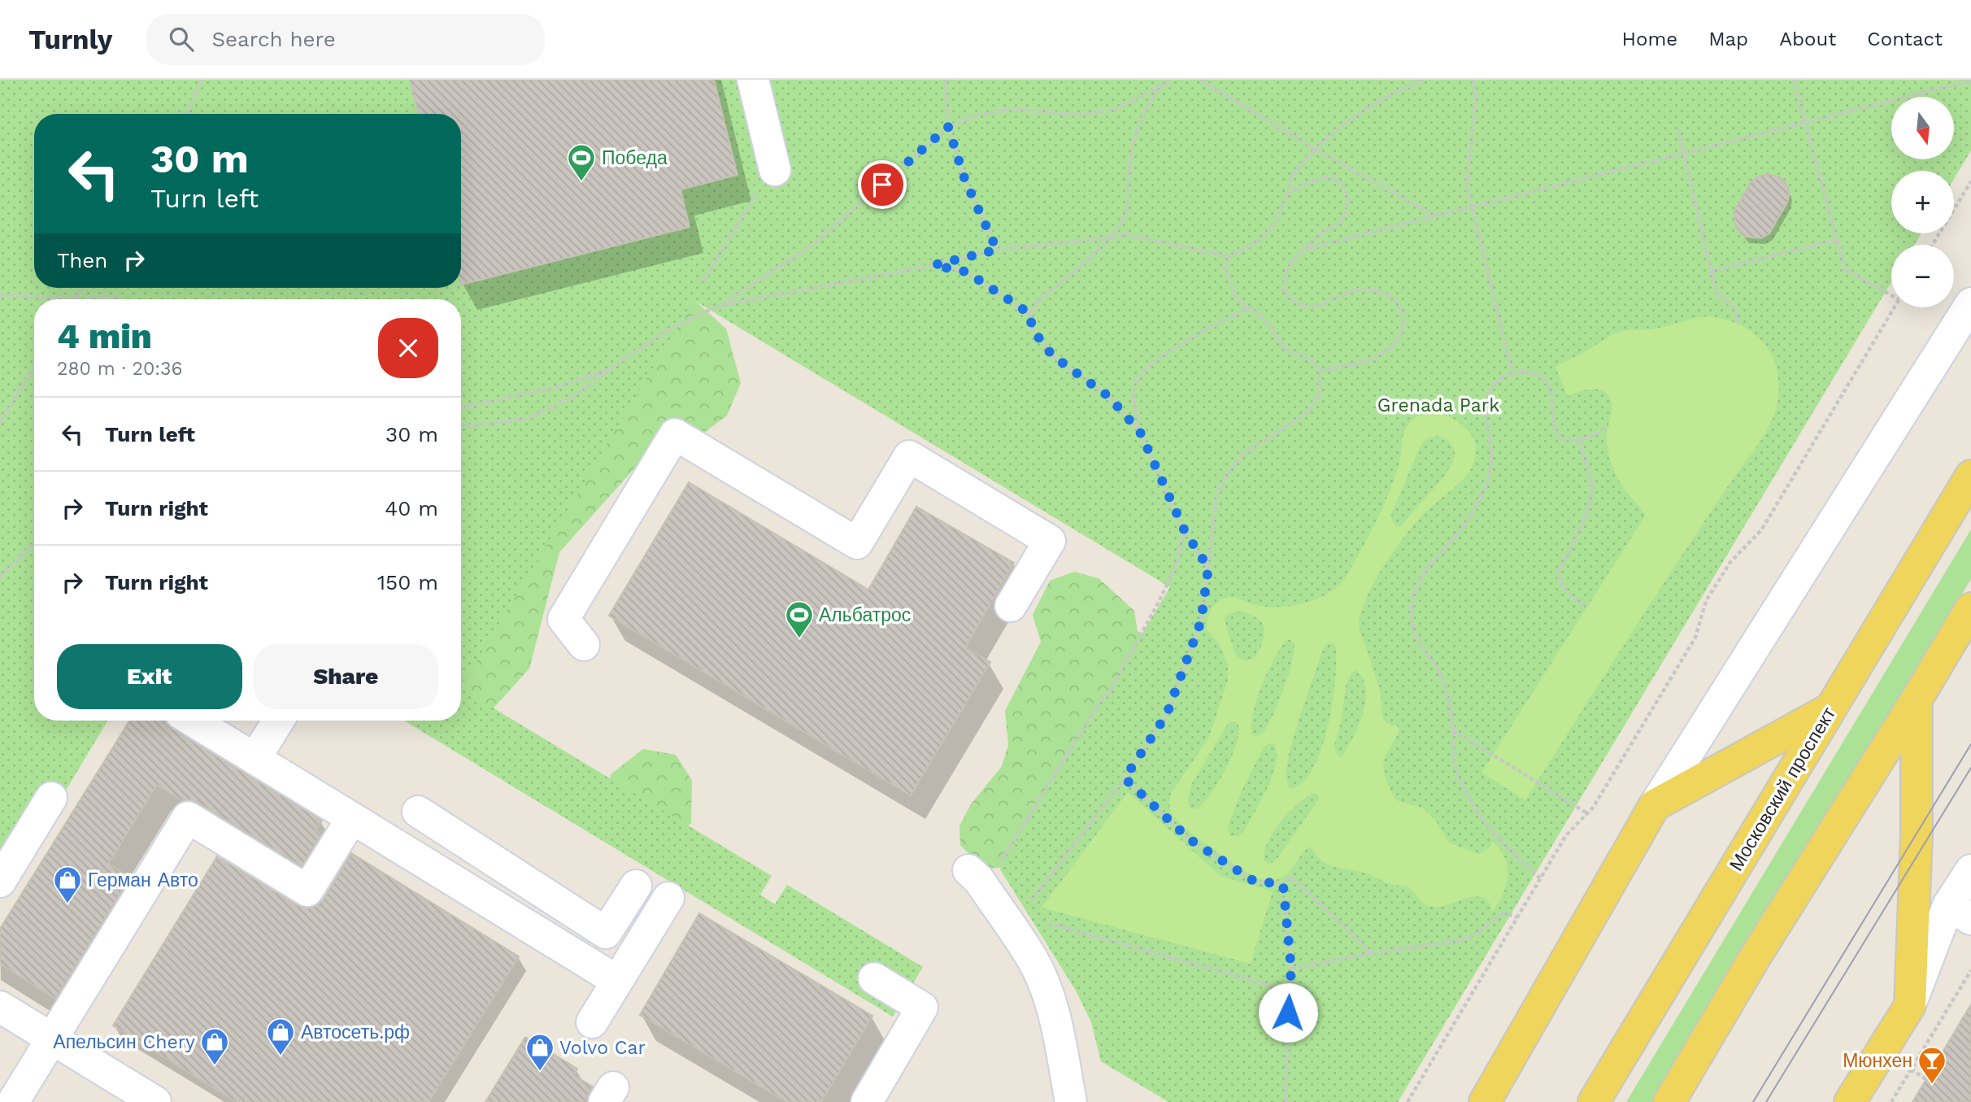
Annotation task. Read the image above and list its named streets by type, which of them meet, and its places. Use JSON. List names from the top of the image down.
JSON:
{
  "streets": {
    "main road": ["Московский проспект"]
  },
  "parks": ["Grenada Park"],
  "places": {
    "sports": ["Победа", "Альбатрос"],
    "shop": [
      "Герман Авто",
      "Автосеть.рф",
      "Апельсин Chery",
      "Volvo Car"
    ],
    "bar": ["Мюнхен"]
  },
  "north": "bottom",
  "page": {
    "header": "Turnly",
    "search": "Search here",
    "nav": [
      "Home",
      "Map",
      "About",
      "Contact"
    ],
    "map_buttons": ["+", "−"],
    "turn": ["30 m", "Turn left"],
    "then": "Then",
    "heading": ["4 min", "280 m · 20:36"],
    "list": [
      {
        "name": "Turn left",
        "value": "30 m"
      },
      {
        "name": "Turn right",
        "value": "40 m"
      },
      {
        "name": "Turn right",
        "value": "150 m"
      }
    ],
    "buttons": ["Exit", "Share"]
  }
}
